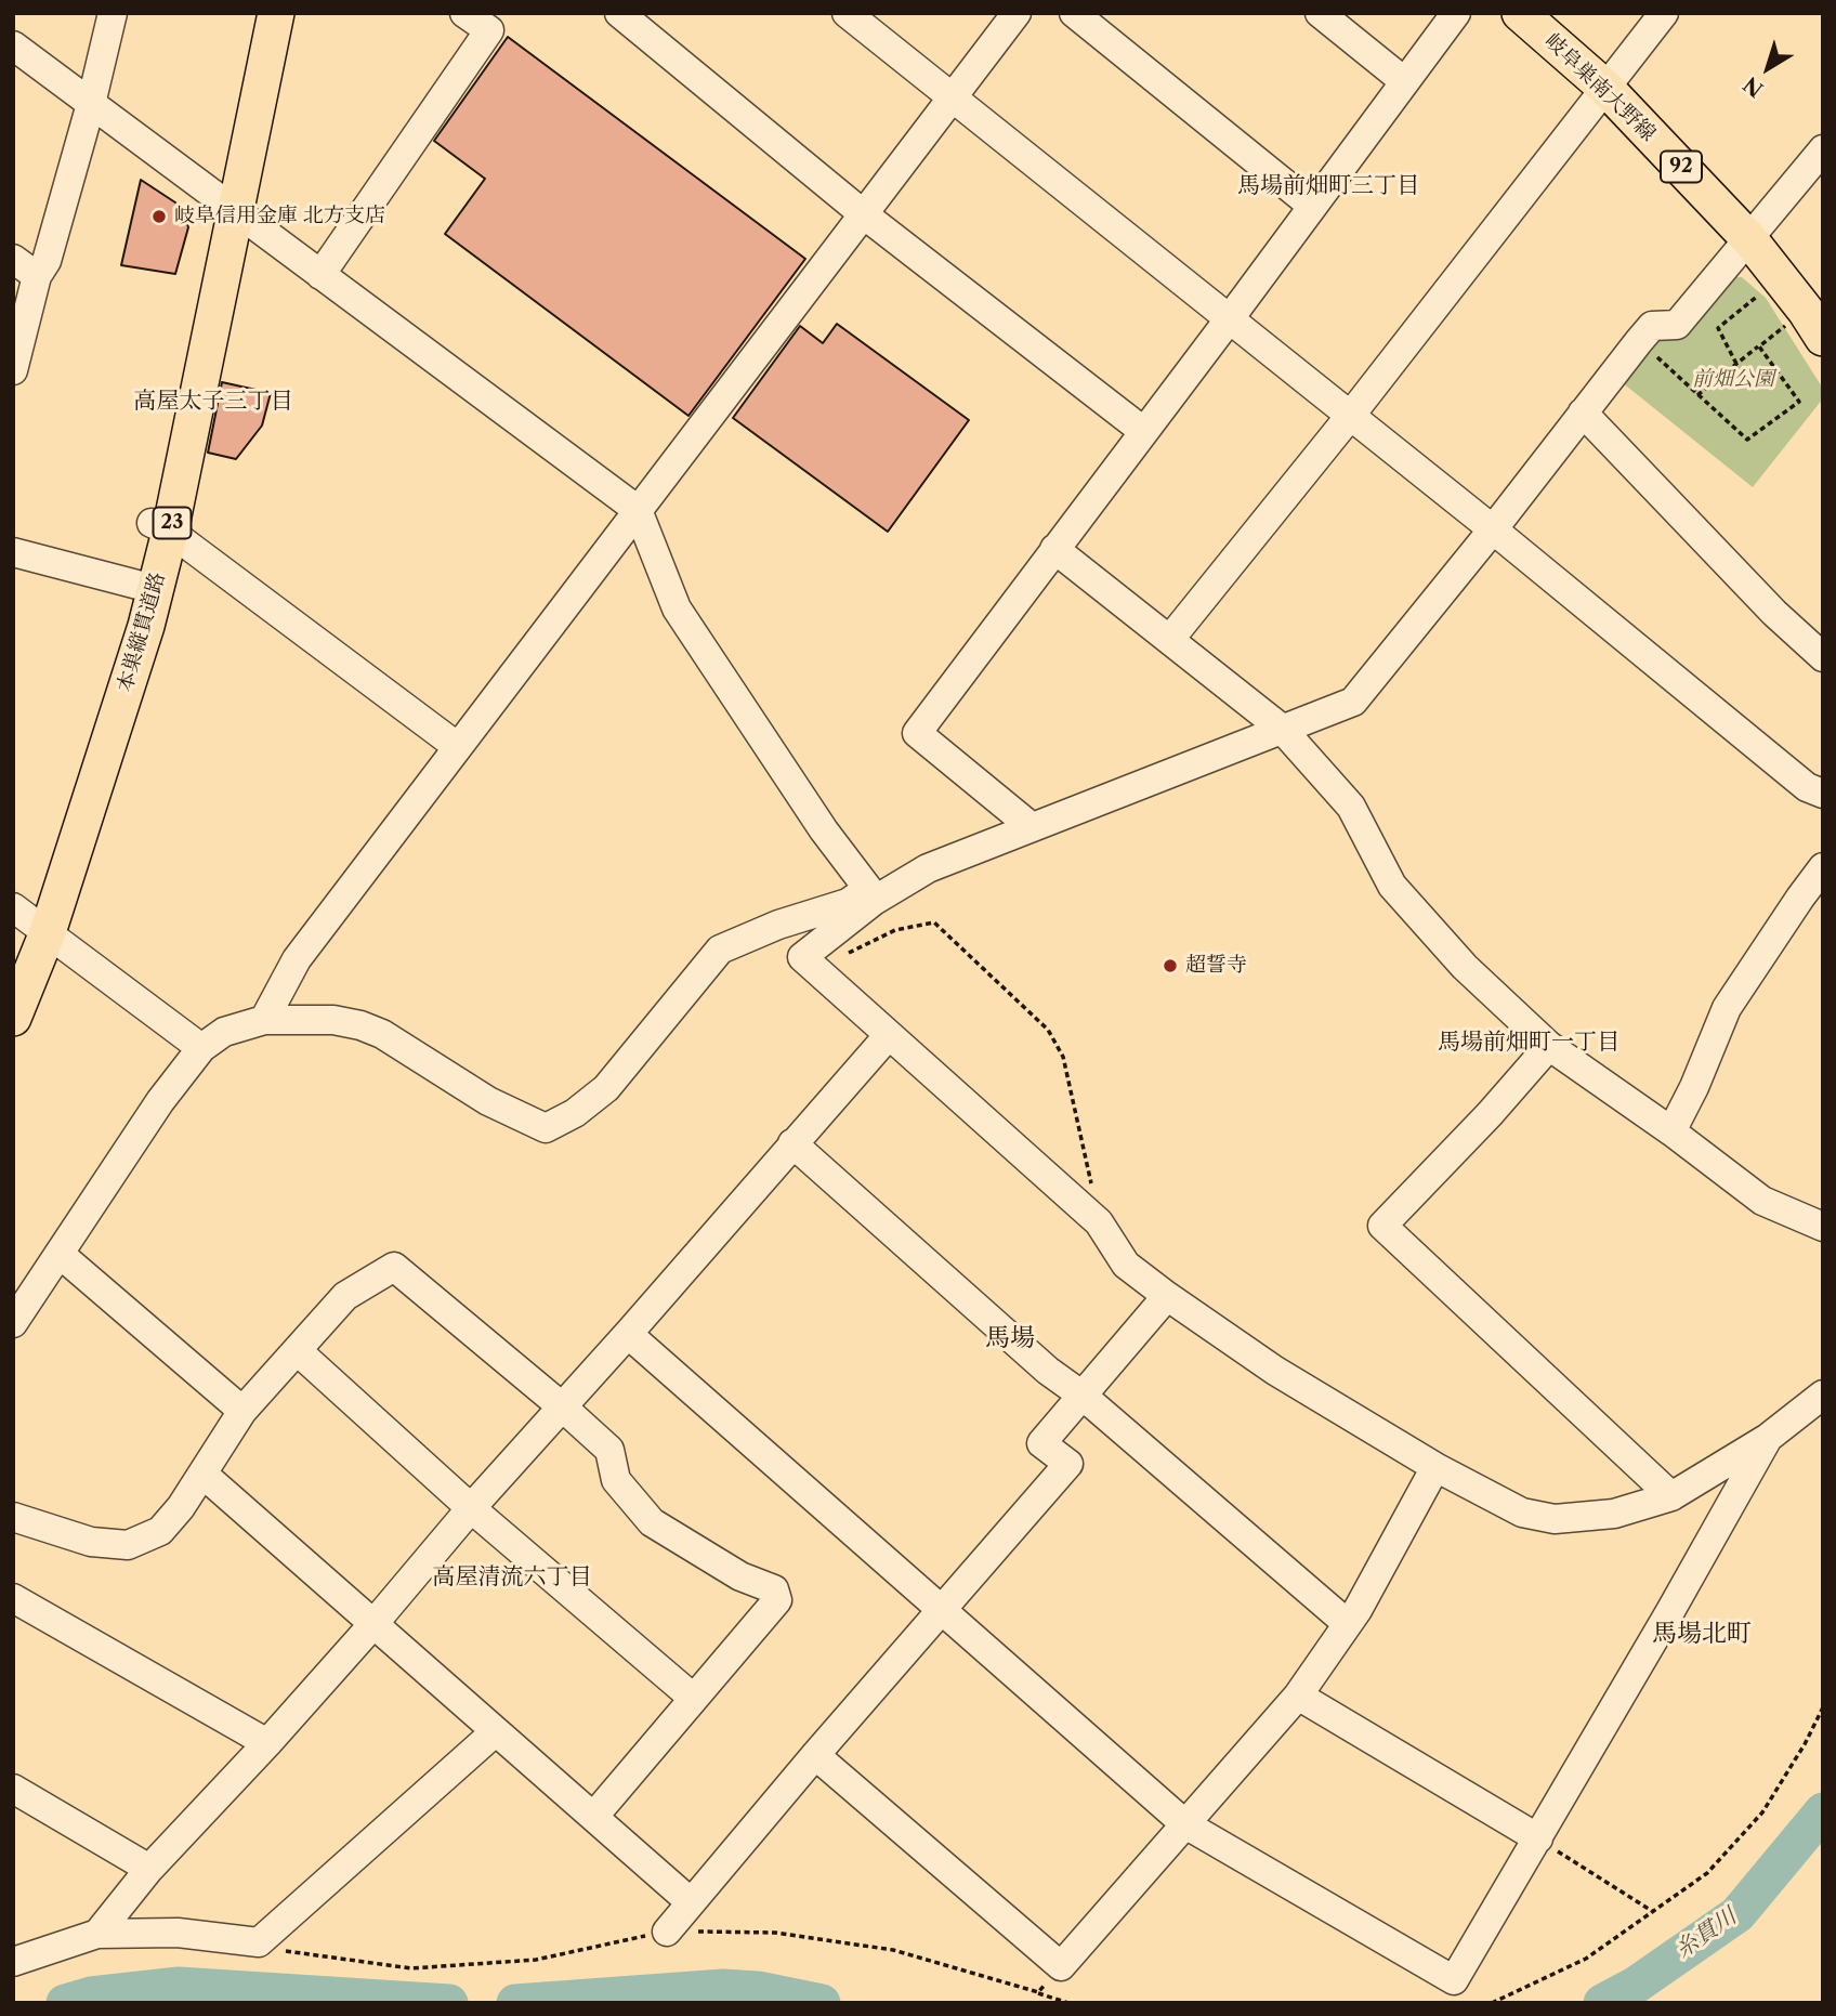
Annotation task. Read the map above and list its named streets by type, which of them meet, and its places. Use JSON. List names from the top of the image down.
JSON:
{
  "streets": {
    "main road": [
      "岐阜巣南大野線",
      "92",
      "23",
      "本巣縦貫道路"
    ]
  },
  "districts": [
    "馬場前畑町三丁目",
    "高屋太子三丁目",
    "馬場前畑町一丁目",
    "馬場",
    "高屋清流六丁目",
    "馬場北町"
  ],
  "water": ["糸貫川"],
  "parks": ["前畑公園"],
  "places": ["岐阜信用金庫 北方支店", "超誓寺"],
  "north": "bottom left"
}
